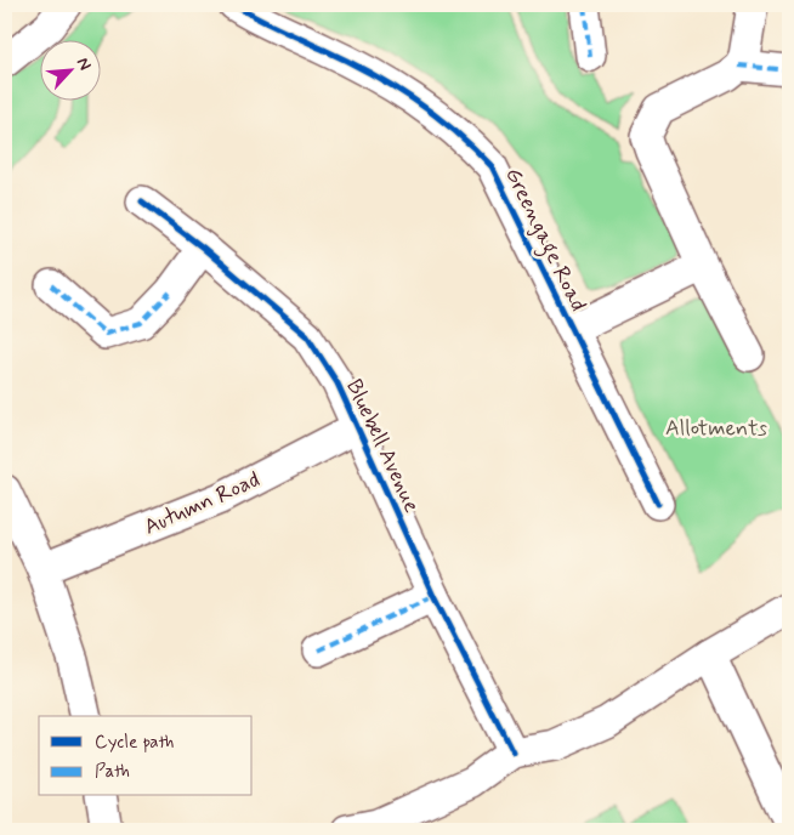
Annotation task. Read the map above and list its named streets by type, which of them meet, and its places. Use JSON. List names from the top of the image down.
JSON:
{
  "streets": {
    "street": ["Greengage Road", "Bluebell Avenue", "Autumn Road"]
  },
  "crossings": [
    ["Bluebell Avenue", "Autumn Road"]
  ],
  "parks": ["Allotments"],
  "legend": ["Cycle path", "Path"],
  "north": "top right"
}
